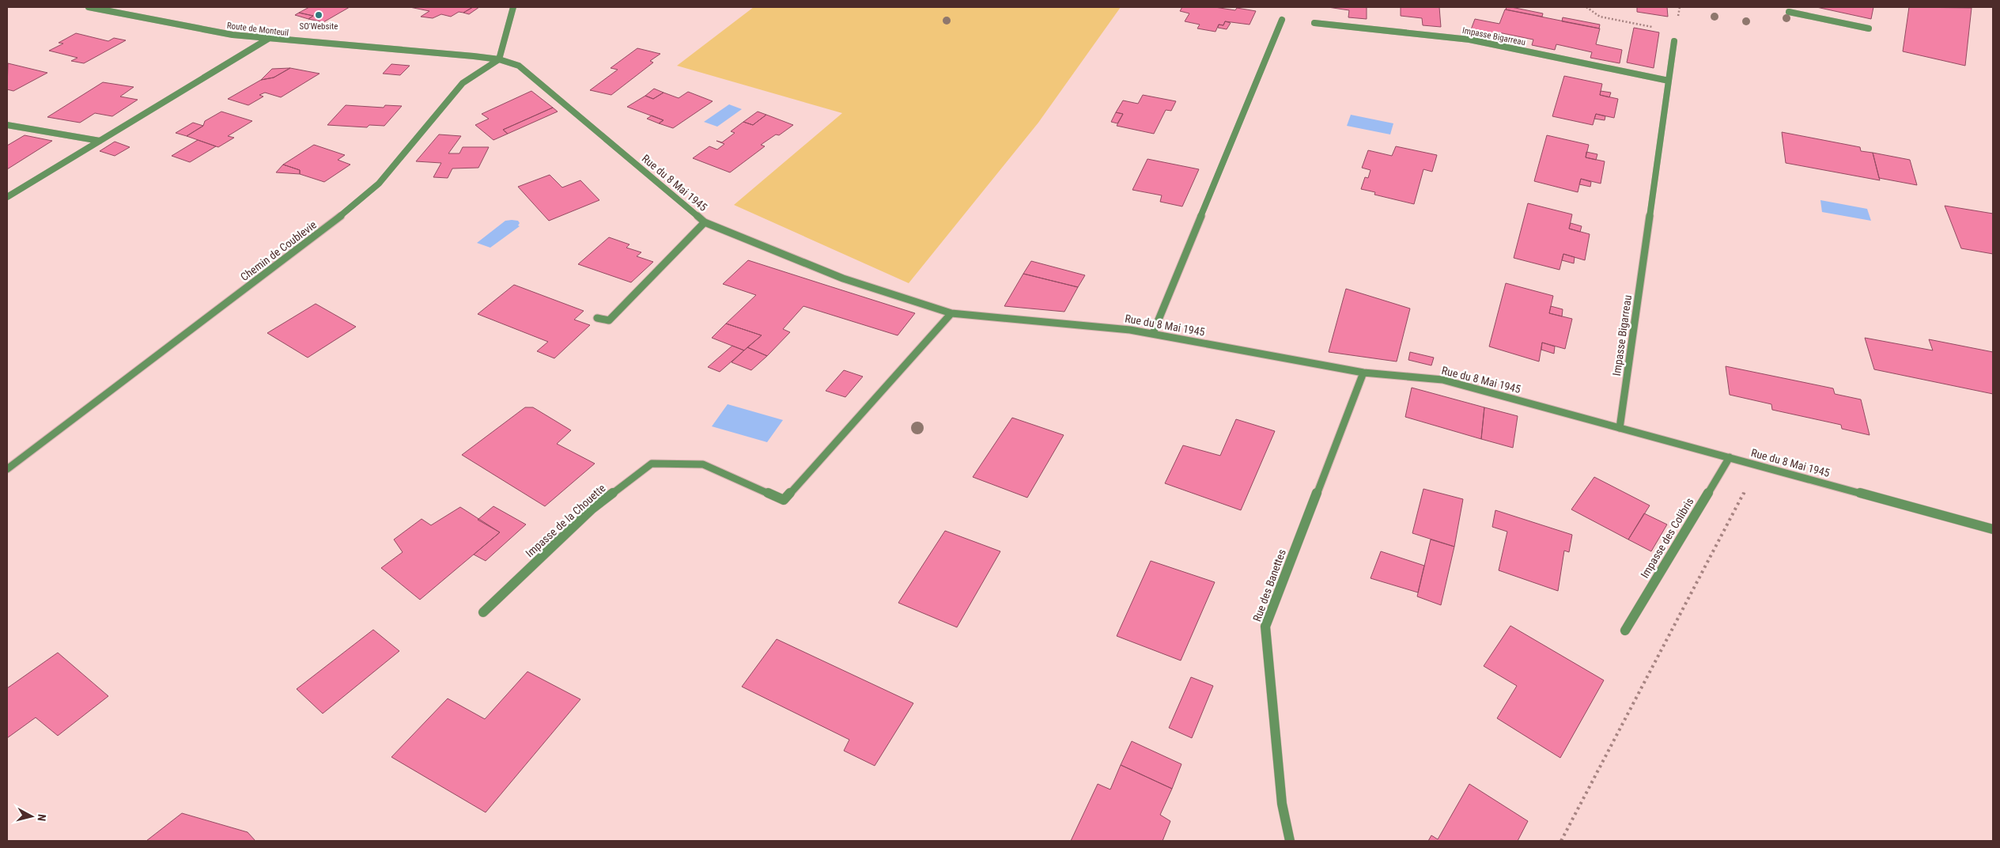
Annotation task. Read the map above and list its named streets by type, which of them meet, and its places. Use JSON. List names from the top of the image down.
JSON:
{
  "streets": {
    "street": [
      "Route de Monteuil",
      "Impasse Bigarreau",
      "Rue du 8 Mai 1945",
      "Chemin de Coublevie",
      "Impasse de la Chouette",
      "Impasse des Colibris",
      "Rue des Banettes"
    ]
  },
  "crossings": [
    ["Route de Monteuil", "Rue du 8 Mai 1945"],
    ["Route de Monteuil", "Chemin de Coublevie"],
    ["Impasse Bigarreau", "Rue du 8 Mai 1945"],
    ["Rue du 8 Mai 1945", "Chemin de Coublevie"],
    ["Rue du 8 Mai 1945", "Impasse de la Chouette"],
    ["Rue du 8 Mai 1945", "Impasse des Colibris"],
    ["Rue du 8 Mai 1945", "Rue des Banettes"]
  ],
  "places": ["SO'Website"],
  "north": "right"
}
